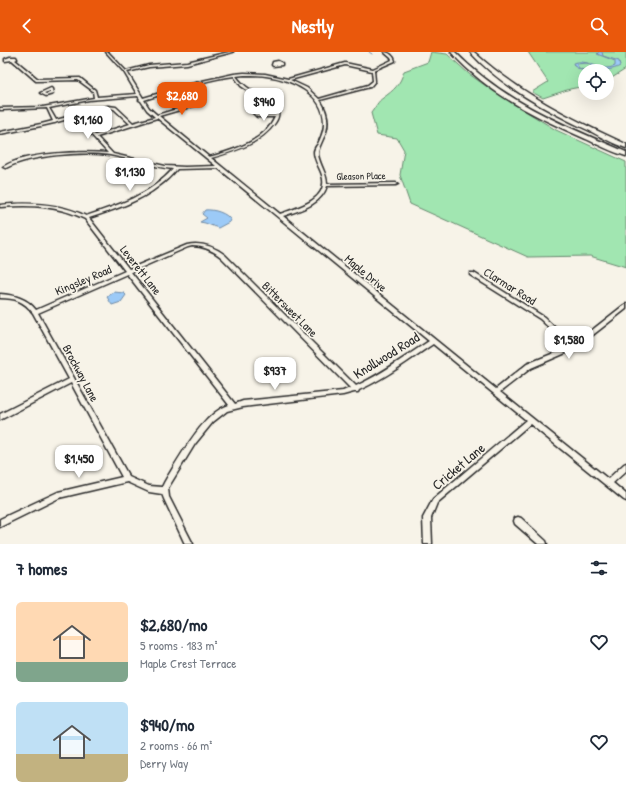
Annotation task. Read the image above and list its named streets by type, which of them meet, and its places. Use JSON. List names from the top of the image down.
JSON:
{
  "streets": {
    "street": [
      "Gleason Place",
      "Leverett Lane",
      "Maple Drive",
      "Kingsley Road",
      "Clarmar Road",
      "Bittersweet Lane",
      "Knollwood Road",
      "Brockway Lane",
      "Cricket Lane"
    ]
  },
  "crossings": [
    ["Leverett Lane", "Kingsley Road"],
    ["Leverett Lane", "Knollwood Road"],
    ["Maple Drive", "Knollwood Road"],
    ["Maple Drive", "Cricket Lane"],
    ["Kingsley Road", "Bittersweet Lane"],
    ["Kingsley Road", "Brockway Lane"],
    ["Bittersweet Lane", "Knollwood Road"]
  ],
  "page": {
    "header": "Nestly",
    "price": [
      "$2,680",
      "$940",
      "$1,160",
      "$1,130",
      "$1,580",
      "$937",
      "$1,450"
    ],
    "heading": "7 homes",
    "list": [
      {
        "name": "$2,680/mo",
        "note": "5 rooms · 183 m² · Maple Crest Terrace"
      },
      {
        "name": "$940/mo",
        "note": "2 rooms · 66 m² · Derry Way"
      }
    ]
  }
}
